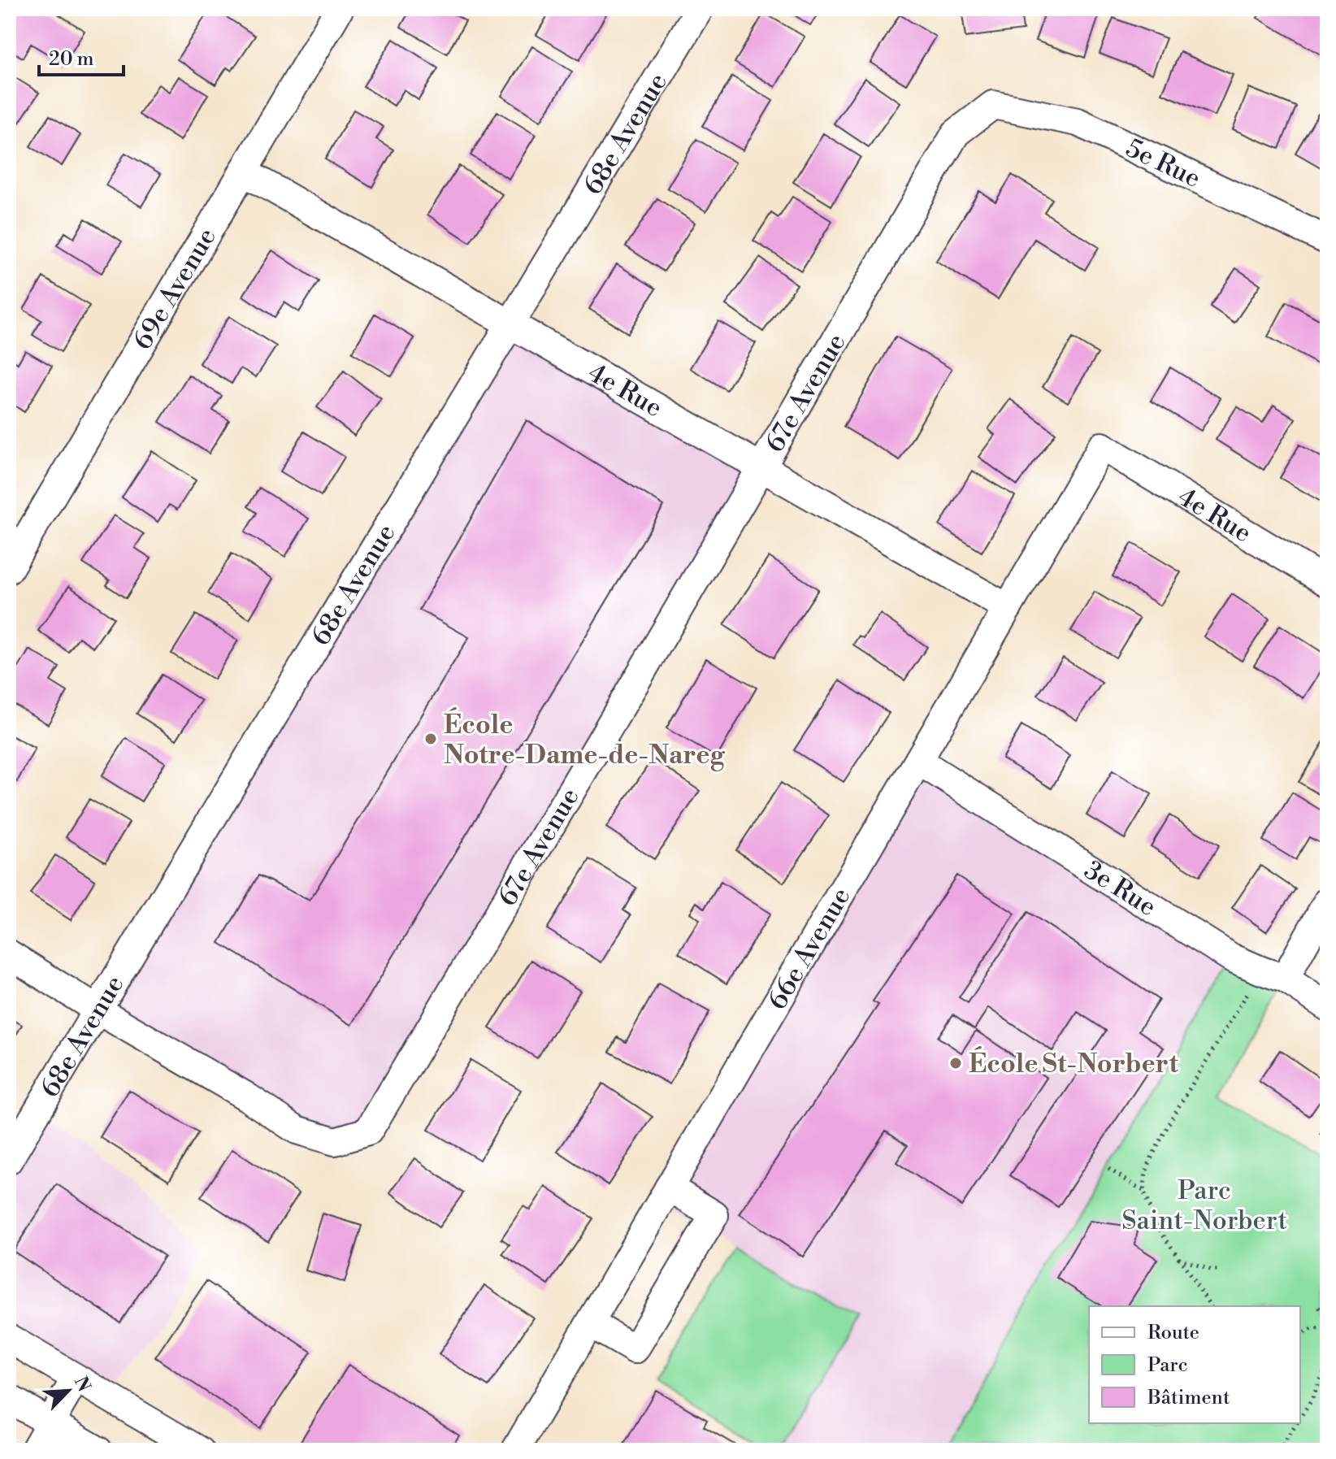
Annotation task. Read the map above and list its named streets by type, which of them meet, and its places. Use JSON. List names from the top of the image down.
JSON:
{
  "streets": {
    "street": [
      "68e Avenue",
      "5e Rue",
      "69e Avenue",
      "4e Rue",
      "67e Avenue",
      "3e Rue",
      "66e Avenue"
    ]
  },
  "crossings": [
    ["68e Avenue", "4e Rue"],
    ["68e Avenue", "67e Avenue"],
    ["5e Rue", "67e Avenue"],
    ["69e Avenue", "4e Rue"],
    ["4e Rue", "67e Avenue"],
    ["4e Rue", "66e Avenue"],
    ["3e Rue", "66e Avenue"]
  ],
  "parks": ["Parc Saint-Norbert"],
  "places": ["École Notre-Dame-de-Nareg", "École St-Norbert"],
  "legend": ["Route", "Parc", "Bâtiment"],
  "scale_bar": "20 m",
  "north": "top right"
}
